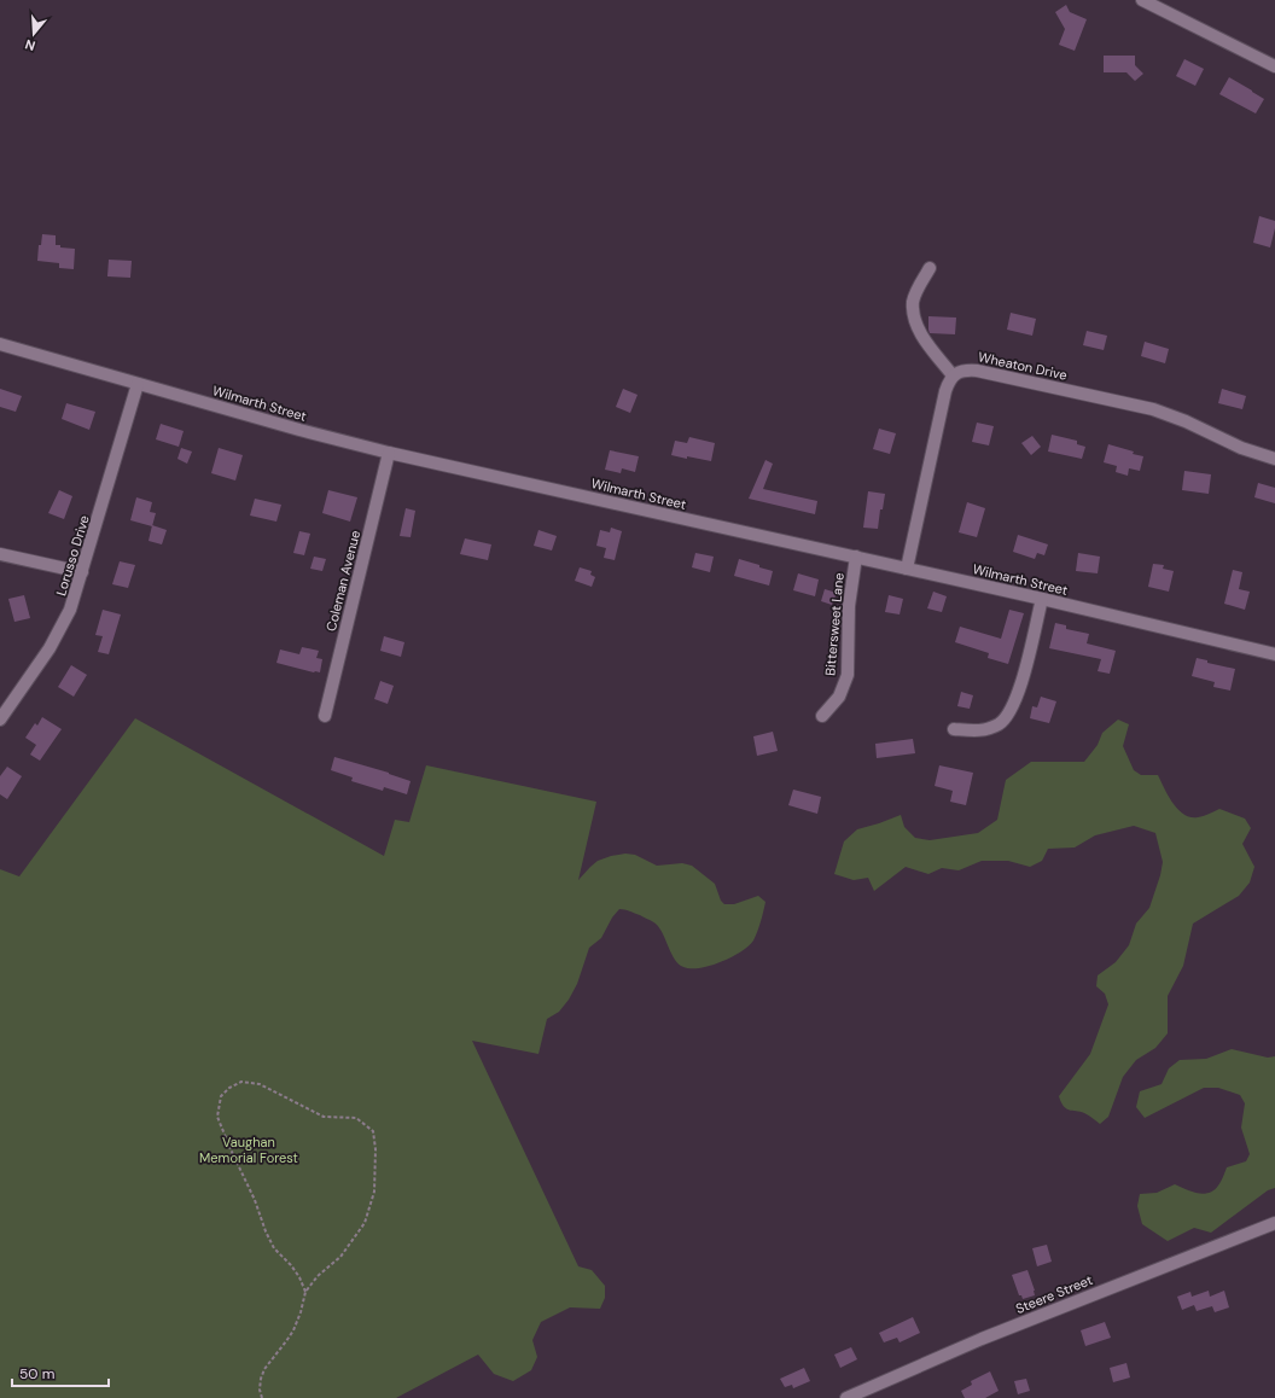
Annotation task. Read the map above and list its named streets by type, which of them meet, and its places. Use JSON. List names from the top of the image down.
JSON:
{
  "streets": {
    "street": [
      "Wheaton Drive",
      "Wilmarth Street",
      "Lorusso Drive",
      "Coleman Avenue",
      "Bittersweet Lane",
      "Steere Street"
    ]
  },
  "crossings": [
    ["Wilmarth Street", "Lorusso Drive"],
    ["Wilmarth Street", "Coleman Avenue"],
    ["Wilmarth Street", "Bittersweet Lane"]
  ],
  "parks": ["Vaughan Memorial Forest"],
  "scale_bar": "50 m",
  "north": "bottom"
}
